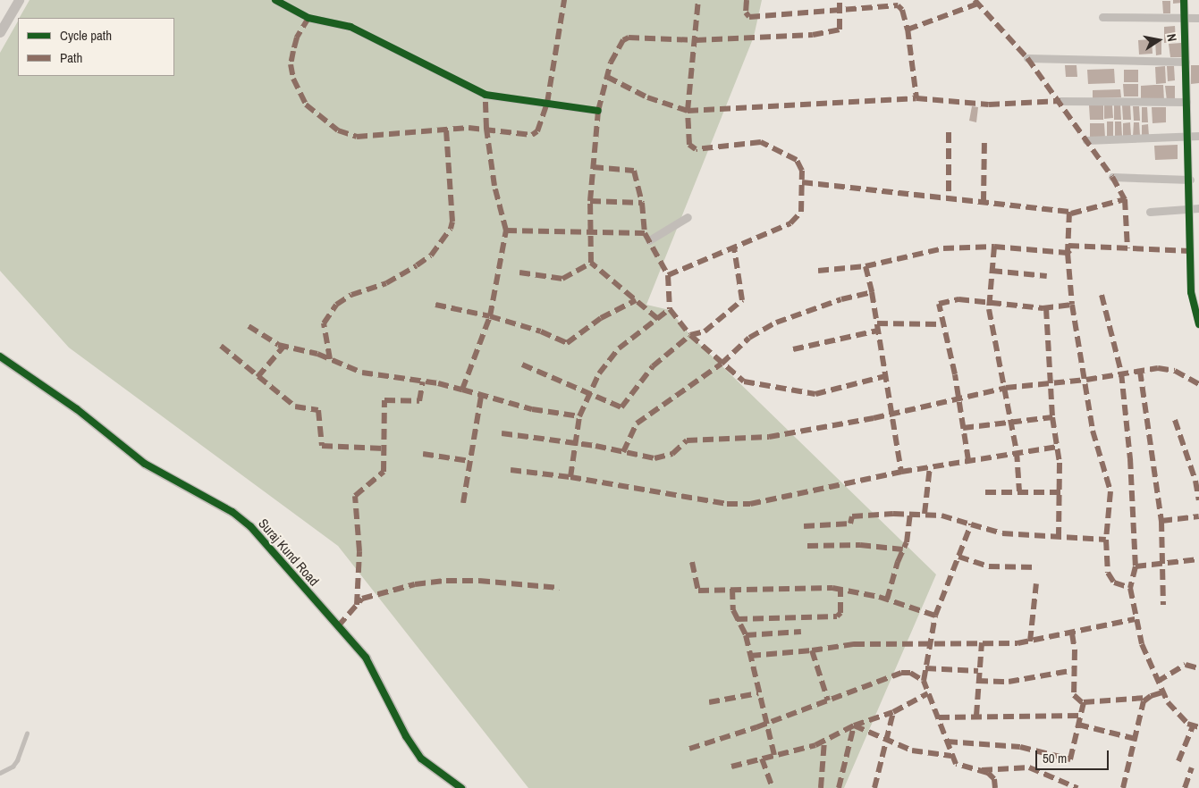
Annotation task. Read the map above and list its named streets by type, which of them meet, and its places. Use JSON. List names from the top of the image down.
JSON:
{
  "streets": {
    "street": ["Suraj Kund Road"]
  },
  "legend": ["Cycle path", "Path"],
  "scale_bar": "50 m",
  "north": "right"
}
